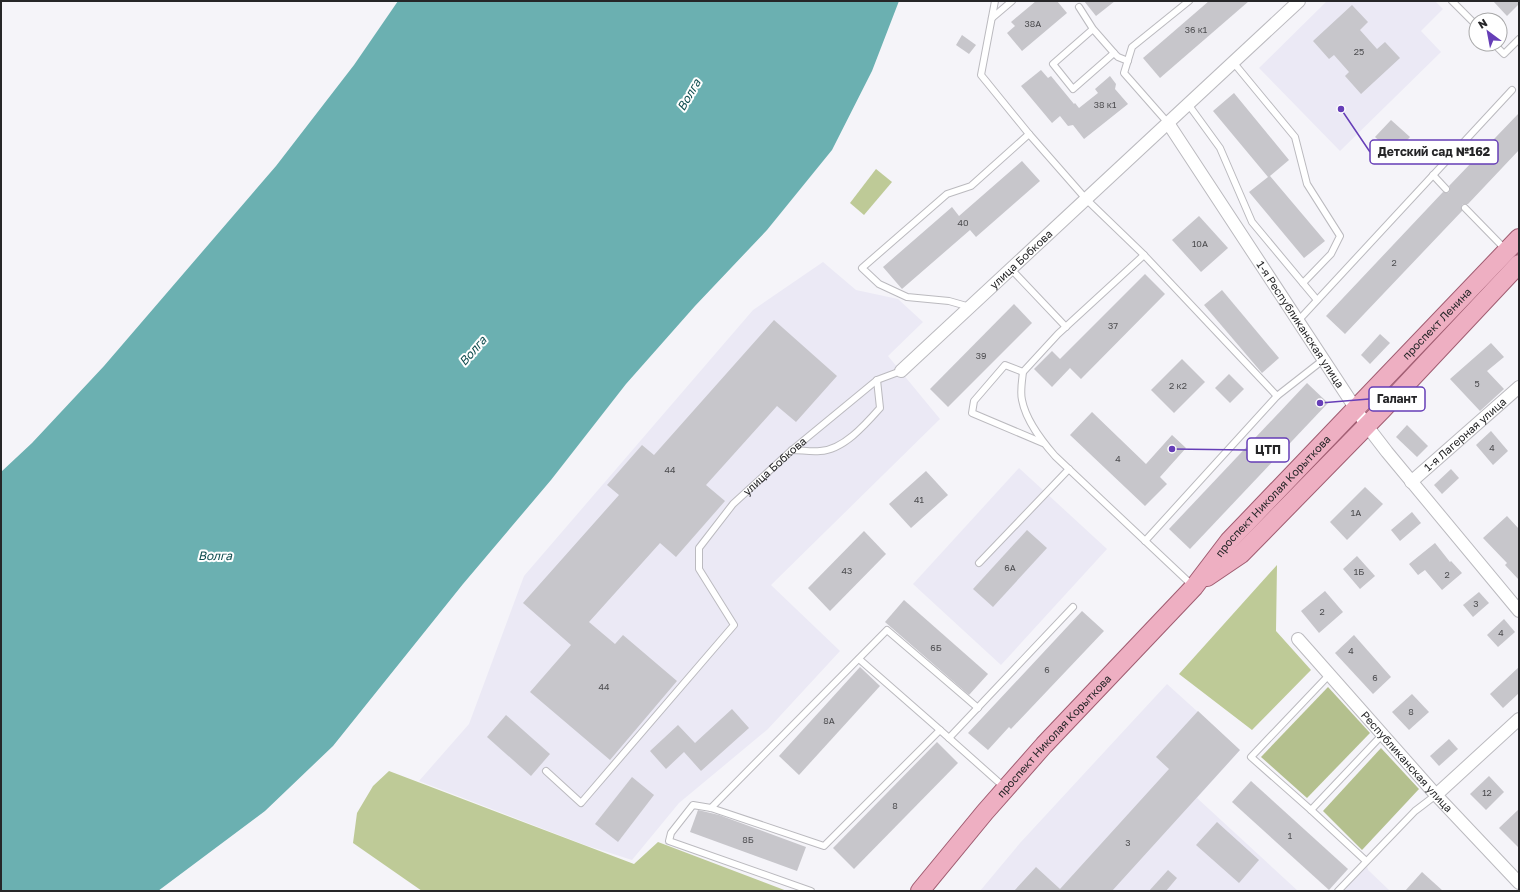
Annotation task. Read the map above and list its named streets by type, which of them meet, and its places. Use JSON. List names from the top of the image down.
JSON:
{
  "streets": {
    "main road": ["проспект Ленина", "проспект Николая Корыткова"],
    "street": [
      "улица Бобкова",
      "1-я Республиканская улица",
      "1-я Лагерная улица",
      "Республиканская улица"
    ]
  },
  "crossings": [
    ["улица Бобкова", "1-я Республиканская улица"],
    ["проспект Ленина", "1-я Республиканская улица"],
    ["проспект Ленина", "проспект Николая Корыткова"],
    ["1-я Республиканская улица", "1-я Лагерная улица"],
    ["1-я Республиканская улица", "проспект Николая Корыткова"]
  ],
  "water": ["Волга"],
  "places": ["Детский сад №162", "Галант", "ЦТП"],
  "house_numbers": [
    "38А",
    "36 к1",
    "25",
    "38 к1",
    "40",
    "10А",
    "2",
    "37",
    "39",
    "5",
    "2 к2",
    "4",
    "4",
    "44",
    "41",
    "1А",
    "6А",
    "43",
    "1Б",
    "2",
    "3",
    "2",
    "4",
    "6Б",
    "4",
    "6",
    "6",
    "44",
    "8",
    "8А",
    "12",
    "8",
    "1",
    "8Б",
    "3"
  ],
  "north": "top left"
}
